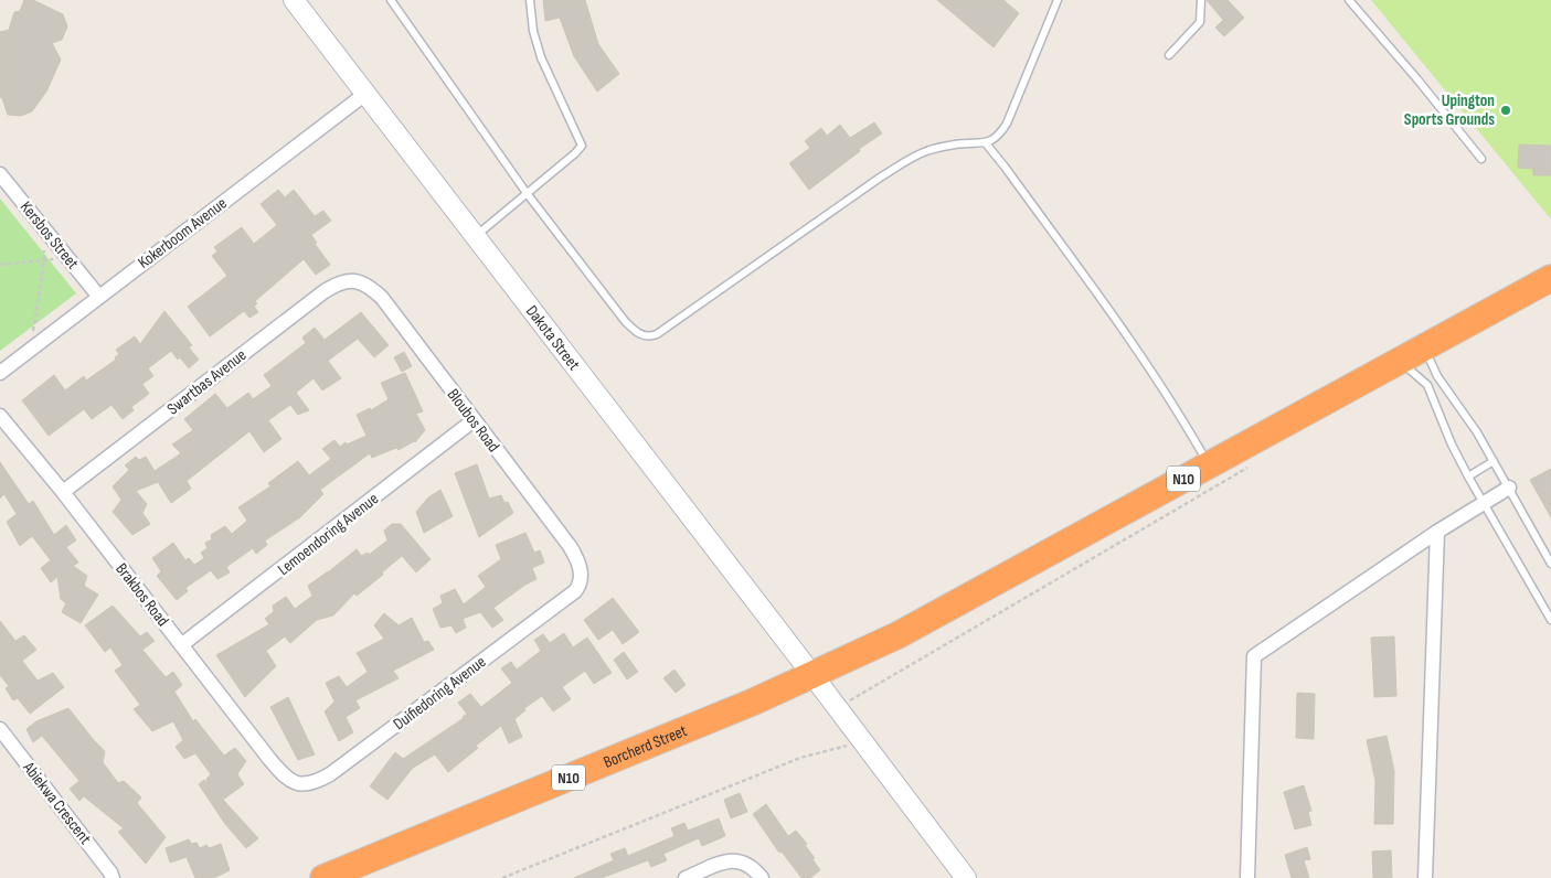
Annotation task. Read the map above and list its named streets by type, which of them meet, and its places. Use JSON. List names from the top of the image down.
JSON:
{
  "streets": {
    "highway": ["N10", "Borcherd Street"],
    "street": [
      "Kokerboom Avenue",
      "Kersbos Street",
      "Dakota Street",
      "Swartbas Avenue",
      "Bloubos Road",
      "Lemoendoring Avenue",
      "Brakbos Road",
      "Duifiedoring Avenue",
      "Abiekwa Crescent"
    ]
  },
  "crossings": [
    ["Kokerboom Avenue", "Kersbos Street"],
    ["Kokerboom Avenue", "Dakota Street"],
    ["Dakota Street", "N10"],
    ["Dakota Street", "Borcherd Street"],
    ["Swartbas Avenue", "Bloubos Road"],
    ["Swartbas Avenue", "Brakbos Road"],
    ["Bloubos Road", "Lemoendoring Avenue"],
    ["Bloubos Road", "Duifiedoring Avenue"],
    ["N10", "Borcherd Street"],
    ["Lemoendoring Avenue", "Brakbos Road"],
    ["Brakbos Road", "Duifiedoring Avenue"]
  ],
  "places": ["Upington Sports Grounds"]
}
